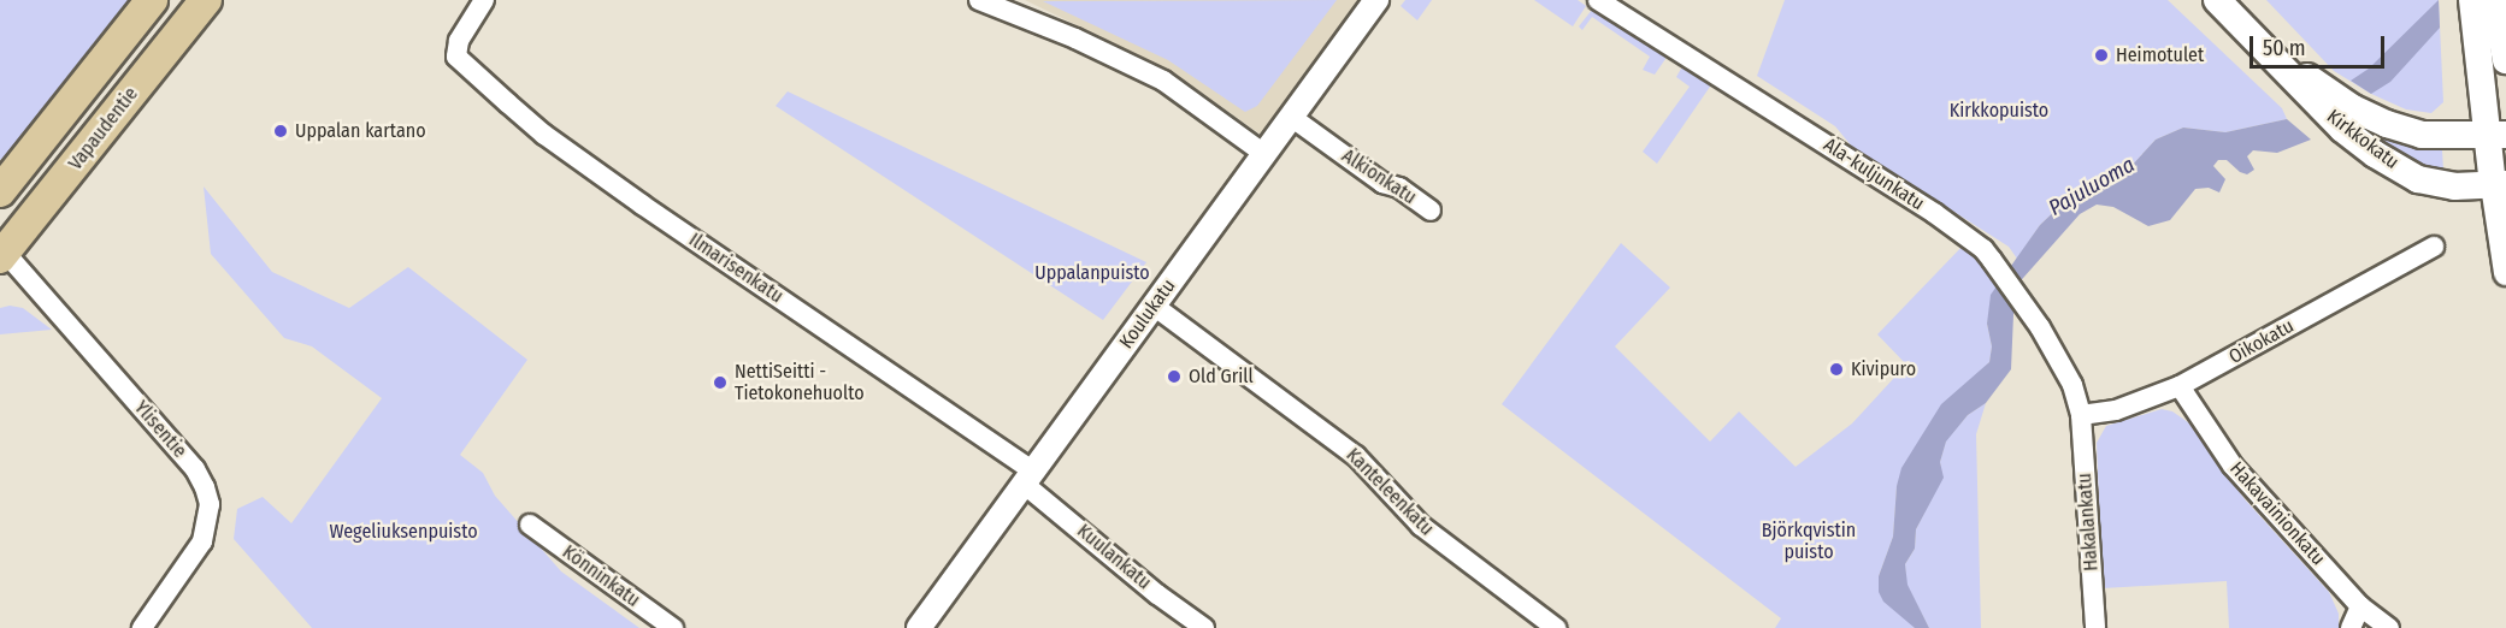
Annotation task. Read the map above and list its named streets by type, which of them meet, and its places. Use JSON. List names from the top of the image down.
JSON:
{
  "streets": {
    "main road": ["Vapaudentie", "Kirkkokatu"],
    "street": [
      "Ala-kuljunkatu",
      "Alkionkatu",
      "Ilmarisenkatu",
      "Koulukatu",
      "Oikokatu",
      "Ylisentie",
      "Kanteleenkatu",
      "Hakavainionkatu",
      "Hakalankatu",
      "Kuulankatu",
      "Könninkatu"
    ]
  },
  "crossings": [
    ["Vapaudentie", "Ylisentie"],
    ["Ala-kuljunkatu", "Oikokatu"],
    ["Ala-kuljunkatu", "Hakalankatu"],
    ["Alkionkatu", "Koulukatu"],
    ["Ilmarisenkatu", "Koulukatu"],
    ["Ilmarisenkatu", "Kuulankatu"],
    ["Koulukatu", "Kanteleenkatu"],
    ["Koulukatu", "Kuulankatu"],
    ["Oikokatu", "Hakavainionkatu"],
    ["Oikokatu", "Hakalankatu"]
  ],
  "water": ["Pajuluoma"],
  "parks": [
    "Kirkkopuisto",
    "Uppalanpuisto",
    "Björkqvistin puisto",
    "Wegeliuksenpuisto"
  ],
  "places": [
    "Heimotulet",
    "Uppalan kartano",
    "Kivipuro",
    "Old Grill",
    "NettiSeitti - Tietokonehuolto"
  ],
  "scale_bar": "50 m"
}
